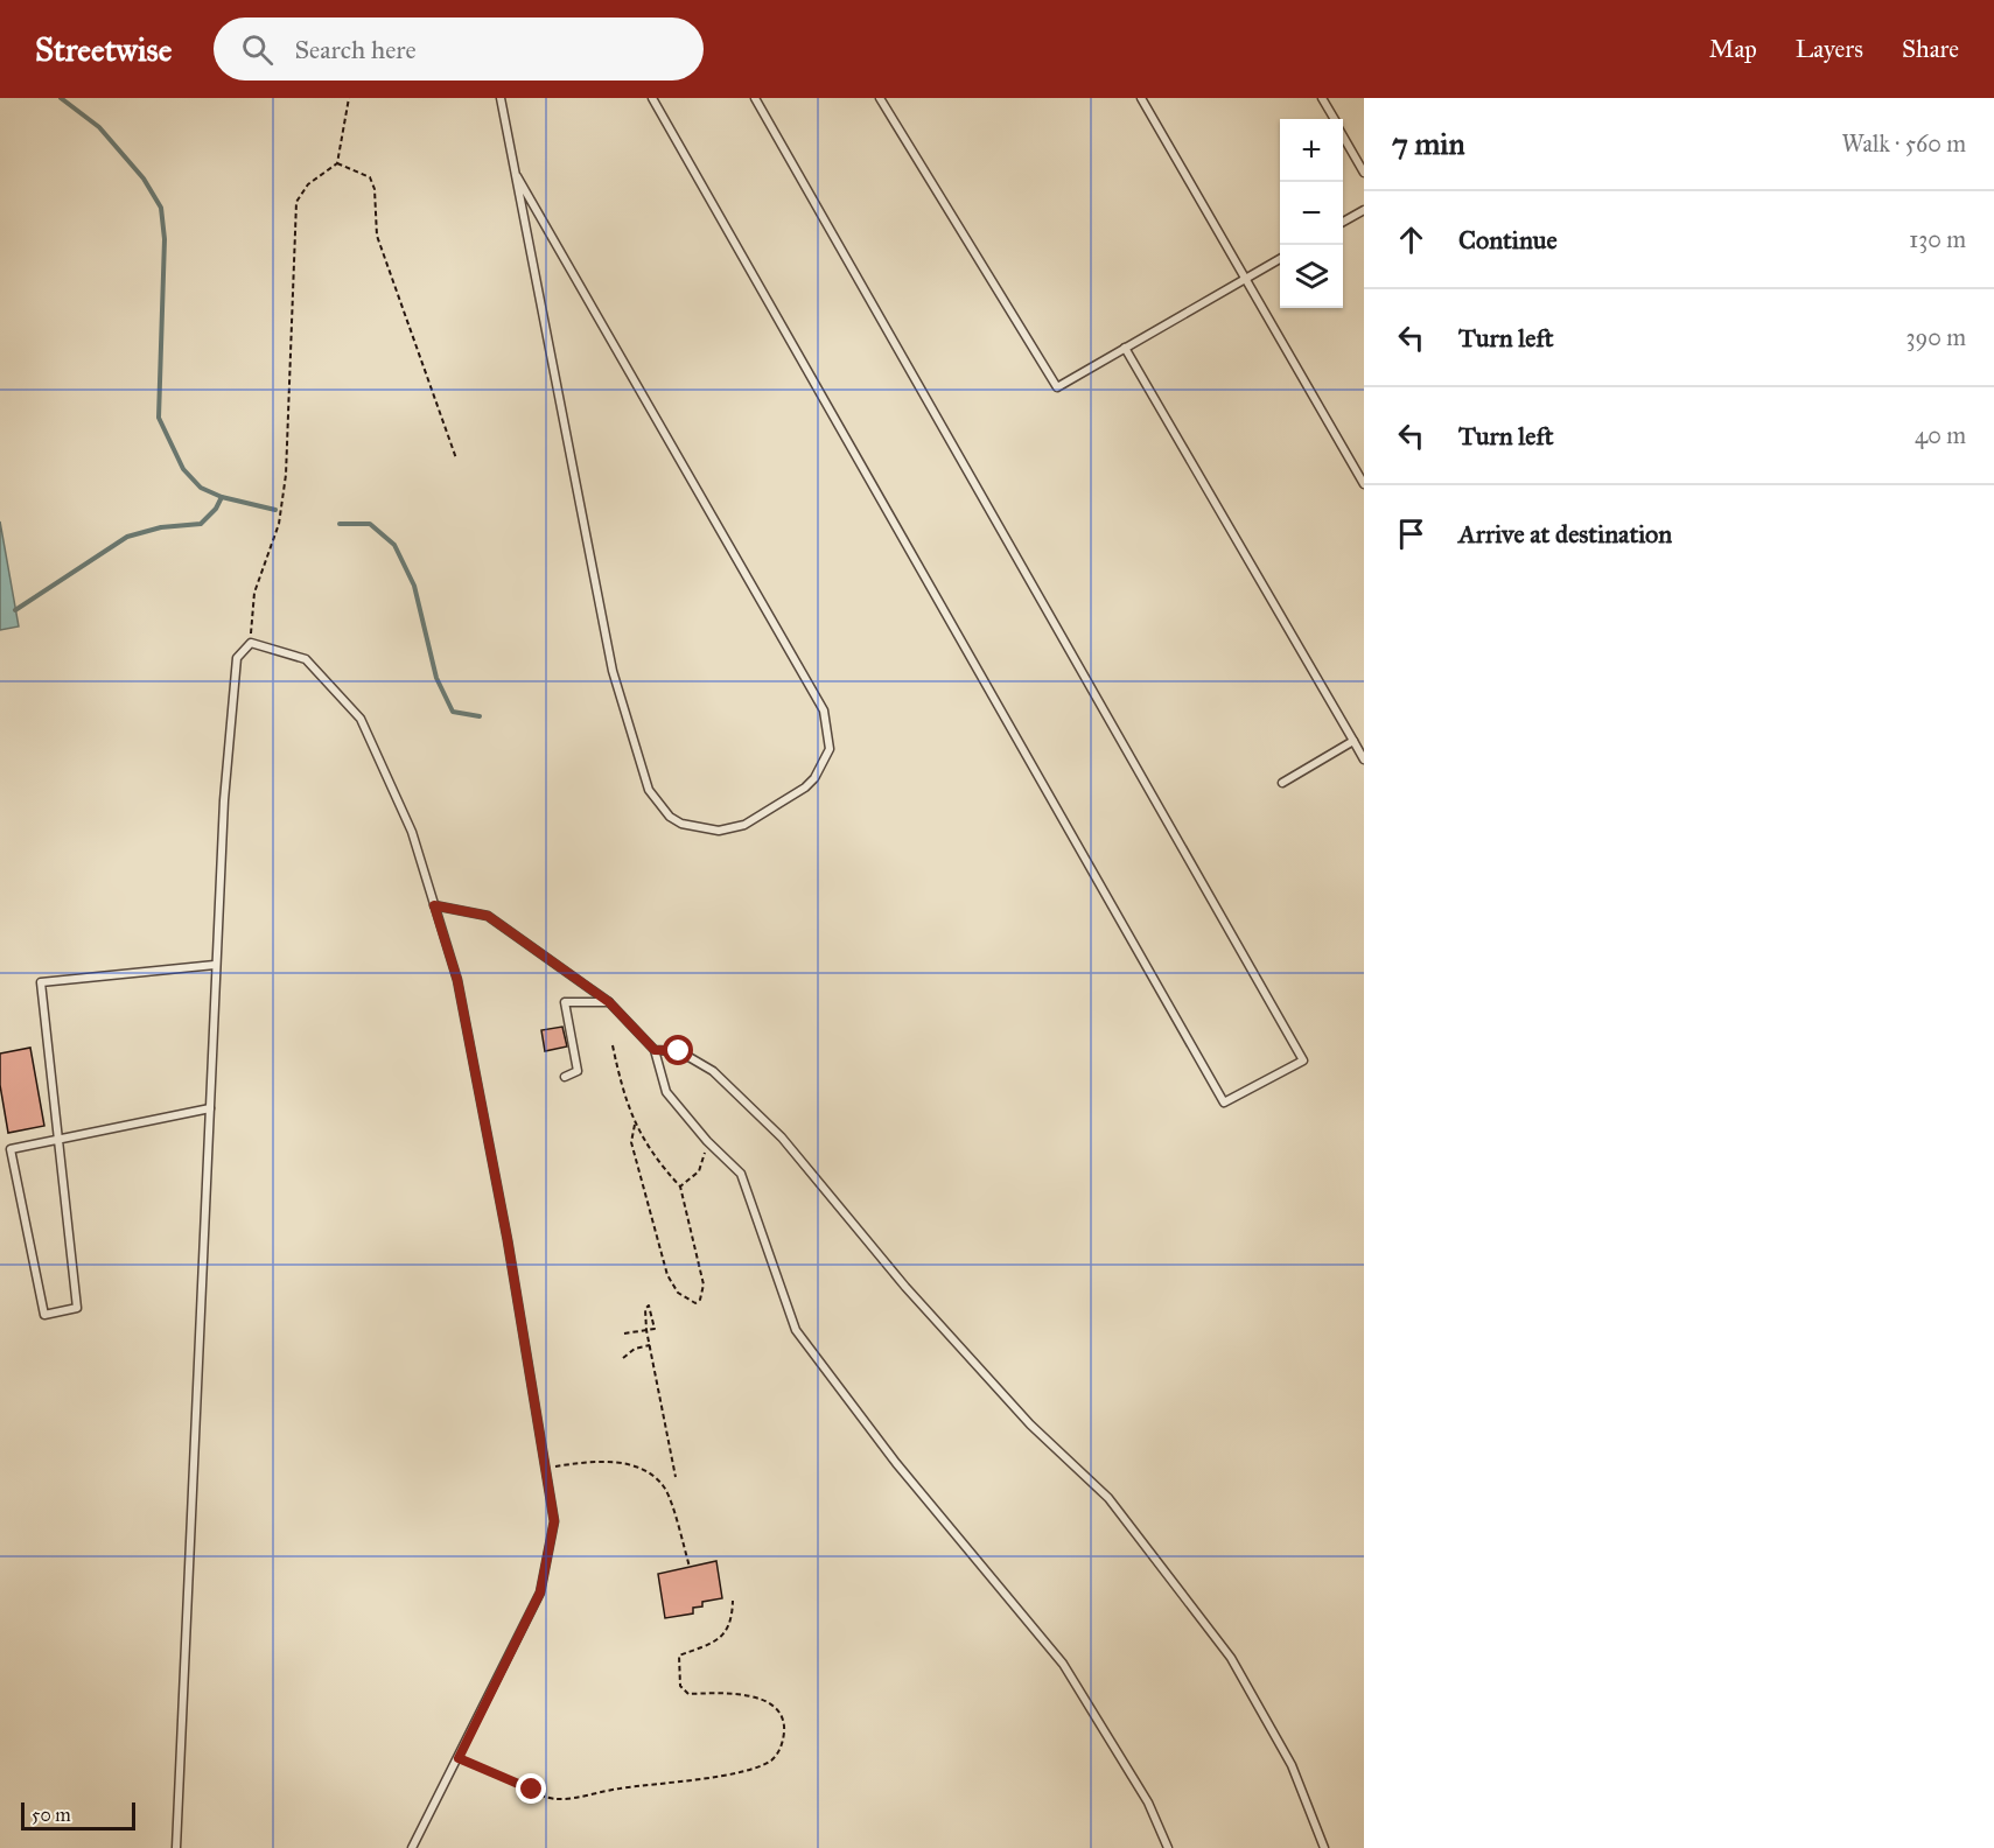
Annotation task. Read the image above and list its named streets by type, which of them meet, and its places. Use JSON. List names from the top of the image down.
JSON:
{
  "scale_bar": "50 m",
  "page": {
    "header": "Streetwise",
    "search": "Search here",
    "nav": ["Map", "Layers", "Share"],
    "heading": ["7 min", "Walk · 560 m"],
    "map_buttons": ["+", "−"],
    "list": [
      ["Continue", "130 m"],
      ["Turn left", "390 m"],
      ["Turn left", "40 m"],
      "Arrive at destination"
    ],
    "scale": "50 m"
  }
}
